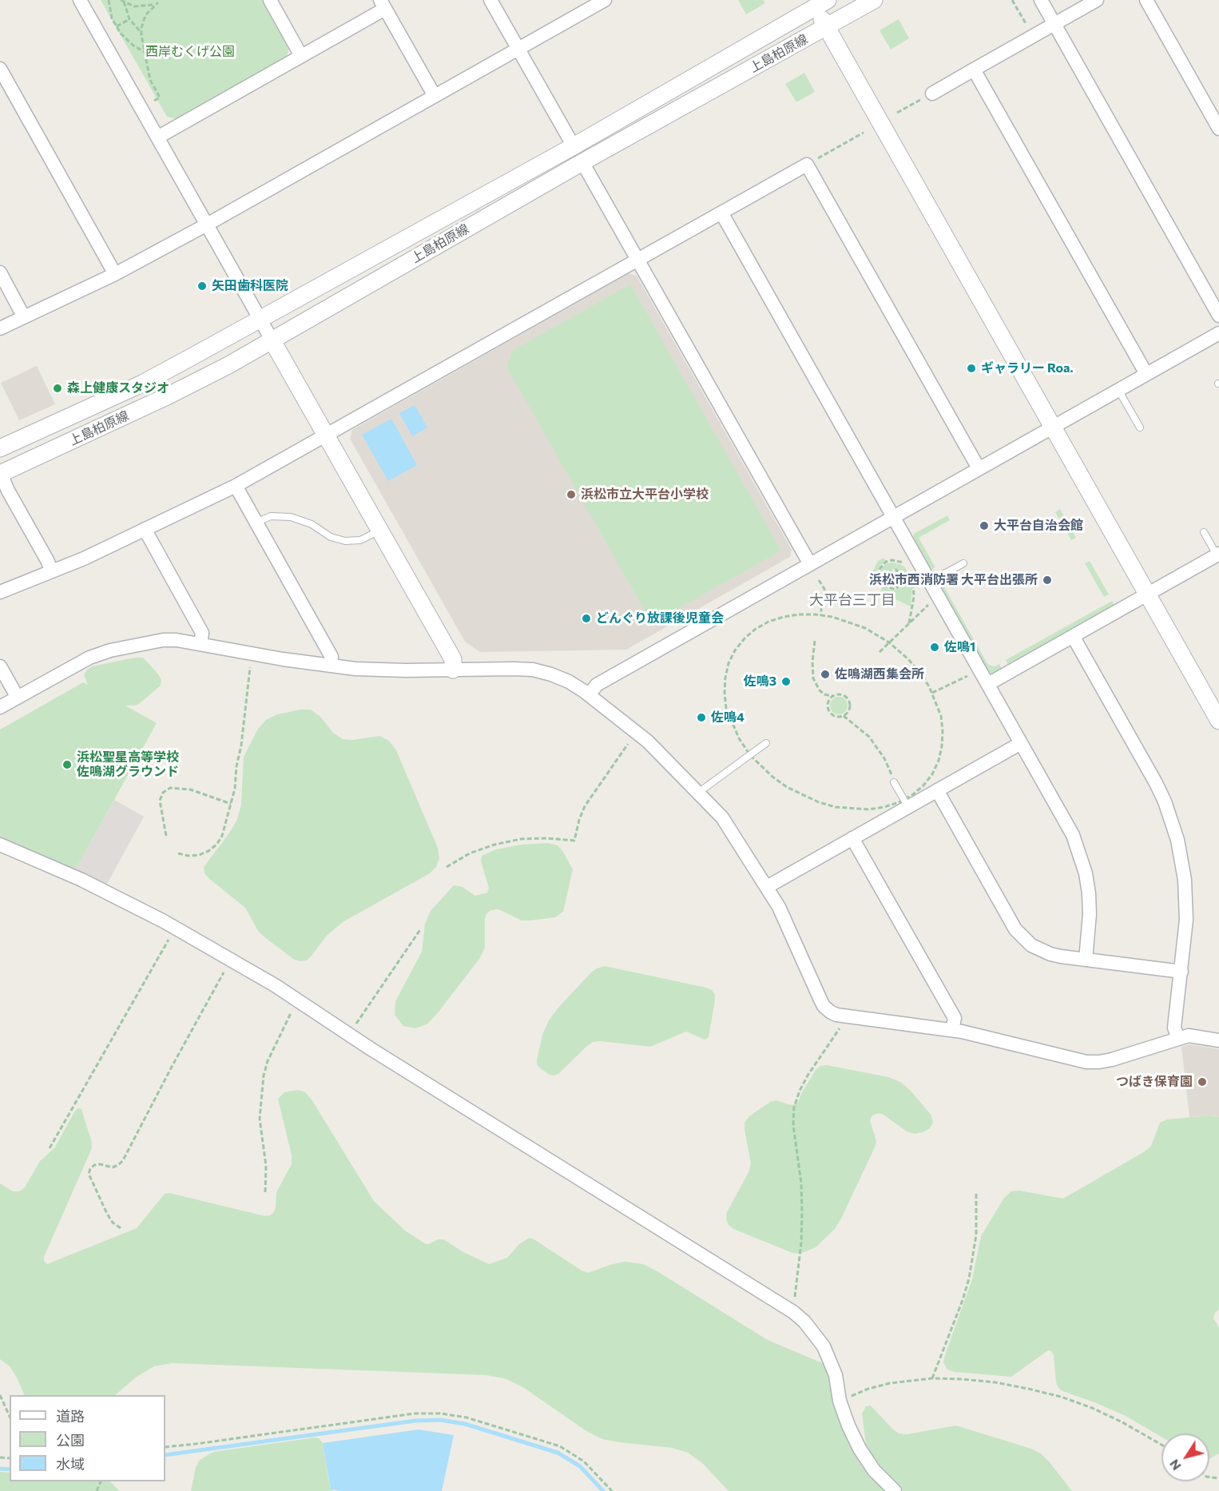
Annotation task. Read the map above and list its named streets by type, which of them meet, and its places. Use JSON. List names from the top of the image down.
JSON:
{
  "streets": {
    "street": ["上島柏原線"]
  },
  "districts": ["大平台三丁目"],
  "parks": ["西岸むくげ公園"],
  "places": [
    "矢田歯科医院",
    "ギャラリー Roa.",
    "森上健康スタジオ",
    "浜松市立大平台小学校",
    "大平台自治会館",
    "浜松市西消防署 大平台出張所",
    "どんぐり放課後児童会",
    "佐鳴1",
    "佐鳴湖西集会所",
    "佐鳴3",
    "佐鳴4",
    "浜松聖星高等学校 佐鳴湖グラウンド",
    "つばき保育園"
  ],
  "legend": ["道路", "公園", "水域"],
  "north": "bottom left"
}
